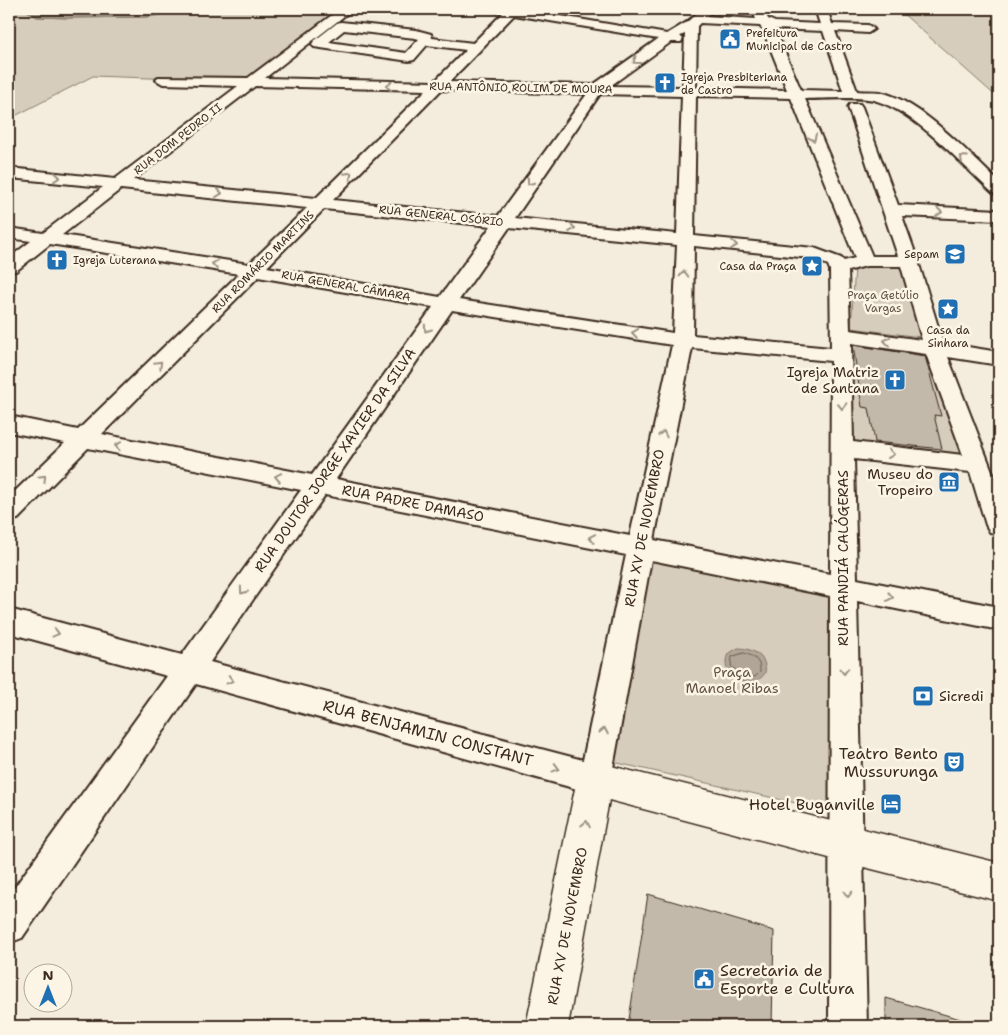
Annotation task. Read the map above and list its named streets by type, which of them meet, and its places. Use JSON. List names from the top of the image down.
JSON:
{
  "streets": {
    "main road": ["RUA XV DE NOVEMBRO", "RUA BENJAMIN CONSTANT"],
    "street": [
      "RUA ANTÔNIO ROLIM DE MOURA",
      "RUA DOM PEDRO II",
      "RUA GENERAL OSÓRIO",
      "RUA ROMÁRIO MARTINS",
      "RUA GENERAL CÂMARA",
      "RUA DOUTOR JORGE XAVIER DA SILVA",
      "RUA PADRE DAMASO",
      "RUA PANDIÁ CALÓGERAS"
    ]
  },
  "crossings": [
    ["RUA ANTÔNIO ROLIM DE MOURA", "RUA DOM PEDRO II"],
    ["RUA ANTÔNIO ROLIM DE MOURA", "RUA ROMÁRIO MARTINS"],
    ["RUA ANTÔNIO ROLIM DE MOURA", "RUA DOUTOR JORGE XAVIER DA SILVA"],
    ["RUA ANTÔNIO ROLIM DE MOURA", "RUA XV DE NOVEMBRO"],
    ["RUA DOM PEDRO II", "RUA GENERAL OSÓRIO"],
    ["RUA DOM PEDRO II", "RUA GENERAL CÂMARA"],
    ["RUA GENERAL OSÓRIO", "RUA ROMÁRIO MARTINS"],
    ["RUA GENERAL OSÓRIO", "RUA DOUTOR JORGE XAVIER DA SILVA"],
    ["RUA GENERAL OSÓRIO", "RUA XV DE NOVEMBRO"],
    ["RUA GENERAL OSÓRIO", "RUA PANDIÁ CALÓGERAS"],
    ["RUA ROMÁRIO MARTINS", "RUA GENERAL CÂMARA"],
    ["RUA ROMÁRIO MARTINS", "RUA PADRE DAMASO"],
    ["RUA GENERAL CÂMARA", "RUA DOUTOR JORGE XAVIER DA SILVA"],
    ["RUA GENERAL CÂMARA", "RUA XV DE NOVEMBRO"],
    ["RUA GENERAL CÂMARA", "RUA PANDIÁ CALÓGERAS"],
    ["RUA DOUTOR JORGE XAVIER DA SILVA", "RUA PADRE DAMASO"],
    ["RUA DOUTOR JORGE XAVIER DA SILVA", "RUA XV DE NOVEMBRO"],
    ["RUA DOUTOR JORGE XAVIER DA SILVA", "RUA BENJAMIN CONSTANT"],
    ["RUA PADRE DAMASO", "RUA XV DE NOVEMBRO"],
    ["RUA XV DE NOVEMBRO", "RUA BENJAMIN CONSTANT"],
    ["RUA PANDIÁ CALÓGERAS", "RUA BENJAMIN CONSTANT"]
  ],
  "one_way": [
    "RUA ROMÁRIO MARTINS",
    "RUA GENERAL CÂMARA",
    "RUA DOUTOR JORGE XAVIER DA SILVA",
    "RUA PADRE DAMASO",
    "RUA XV DE NOVEMBRO",
    "RUA PANDIÁ CALÓGERAS",
    "RUA BENJAMIN CONSTANT"
  ],
  "parks": ["Praça Getúlio Vargas", "Praça Manoel Ribas"],
  "places": {
    "public building": ["Prefeitura Municipal de Castro", "Secretaria de Esporte e Cultura"],
    "church": ["Igreja Presbiteriana de Castro", "Igreja Luterana", "Igreja Matriz de Santana"],
    "school or university": ["Sepam"],
    "place": ["Casa da Praça", "Casa da Sinhara"],
    "museum": ["Museu do Tropeiro"],
    "bank": ["Sicredi"],
    "theatre": ["Teatro Bento Mussurunga"],
    "hotel": ["Hotel Buganville"]
  },
  "north": "top"
}
